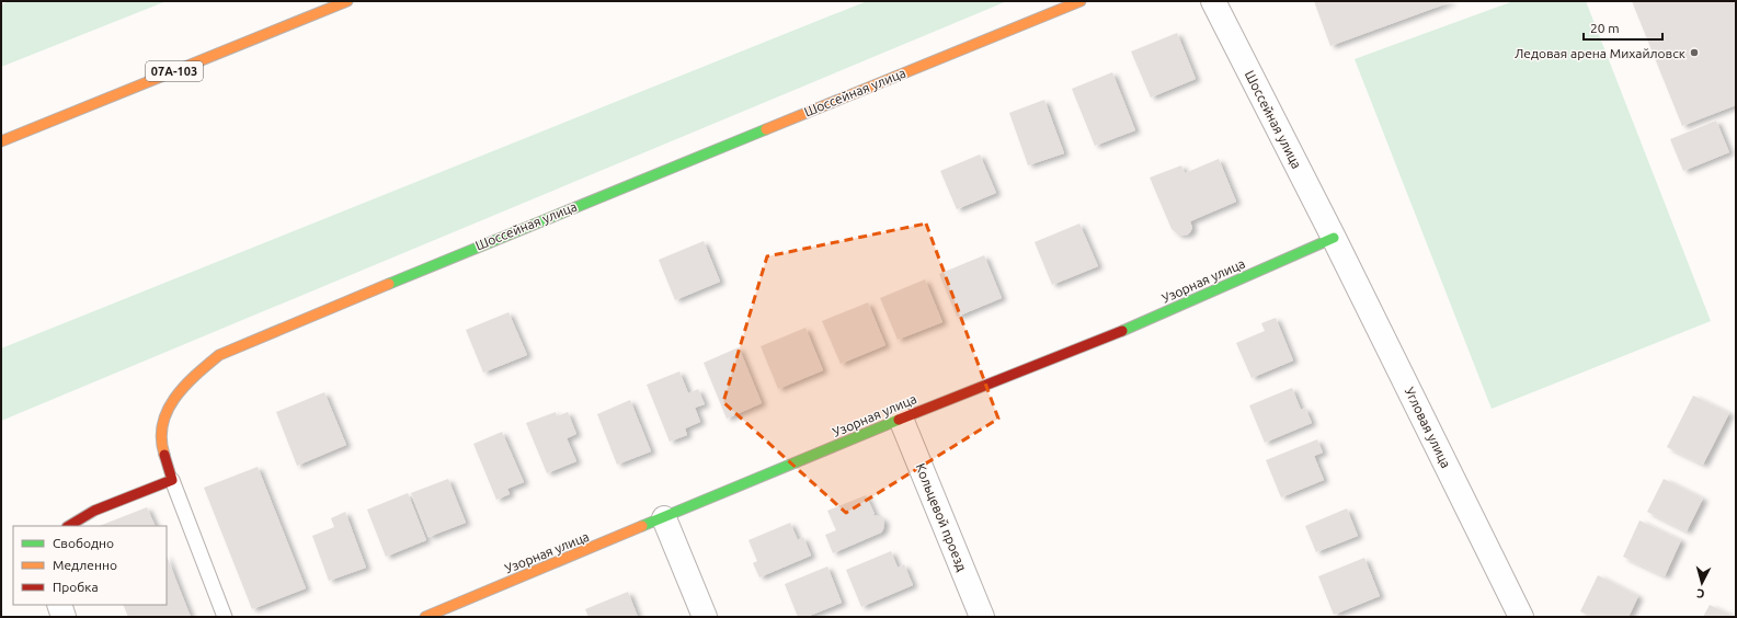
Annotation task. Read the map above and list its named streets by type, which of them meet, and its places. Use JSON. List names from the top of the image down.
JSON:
{
  "streets": {
    "street": [
      "07А-103",
      "Шоссейная улица",
      "Узорная улица",
      "Угловая улица",
      "Кольцевой проезд"
    ]
  },
  "crossings": [
    ["Шоссейная улица", "Узорная улица"],
    ["Шоссейная улица", "Угловая улица"],
    ["Узорная улица", "Угловая улица"],
    ["Узорная улица", "Кольцевой проезд"]
  ],
  "places": ["Ледовая арена Михайловск"],
  "legend": ["Свободно", "Медленно", "Пробка"],
  "scale_bar": "20 m",
  "north": "bottom"
}
